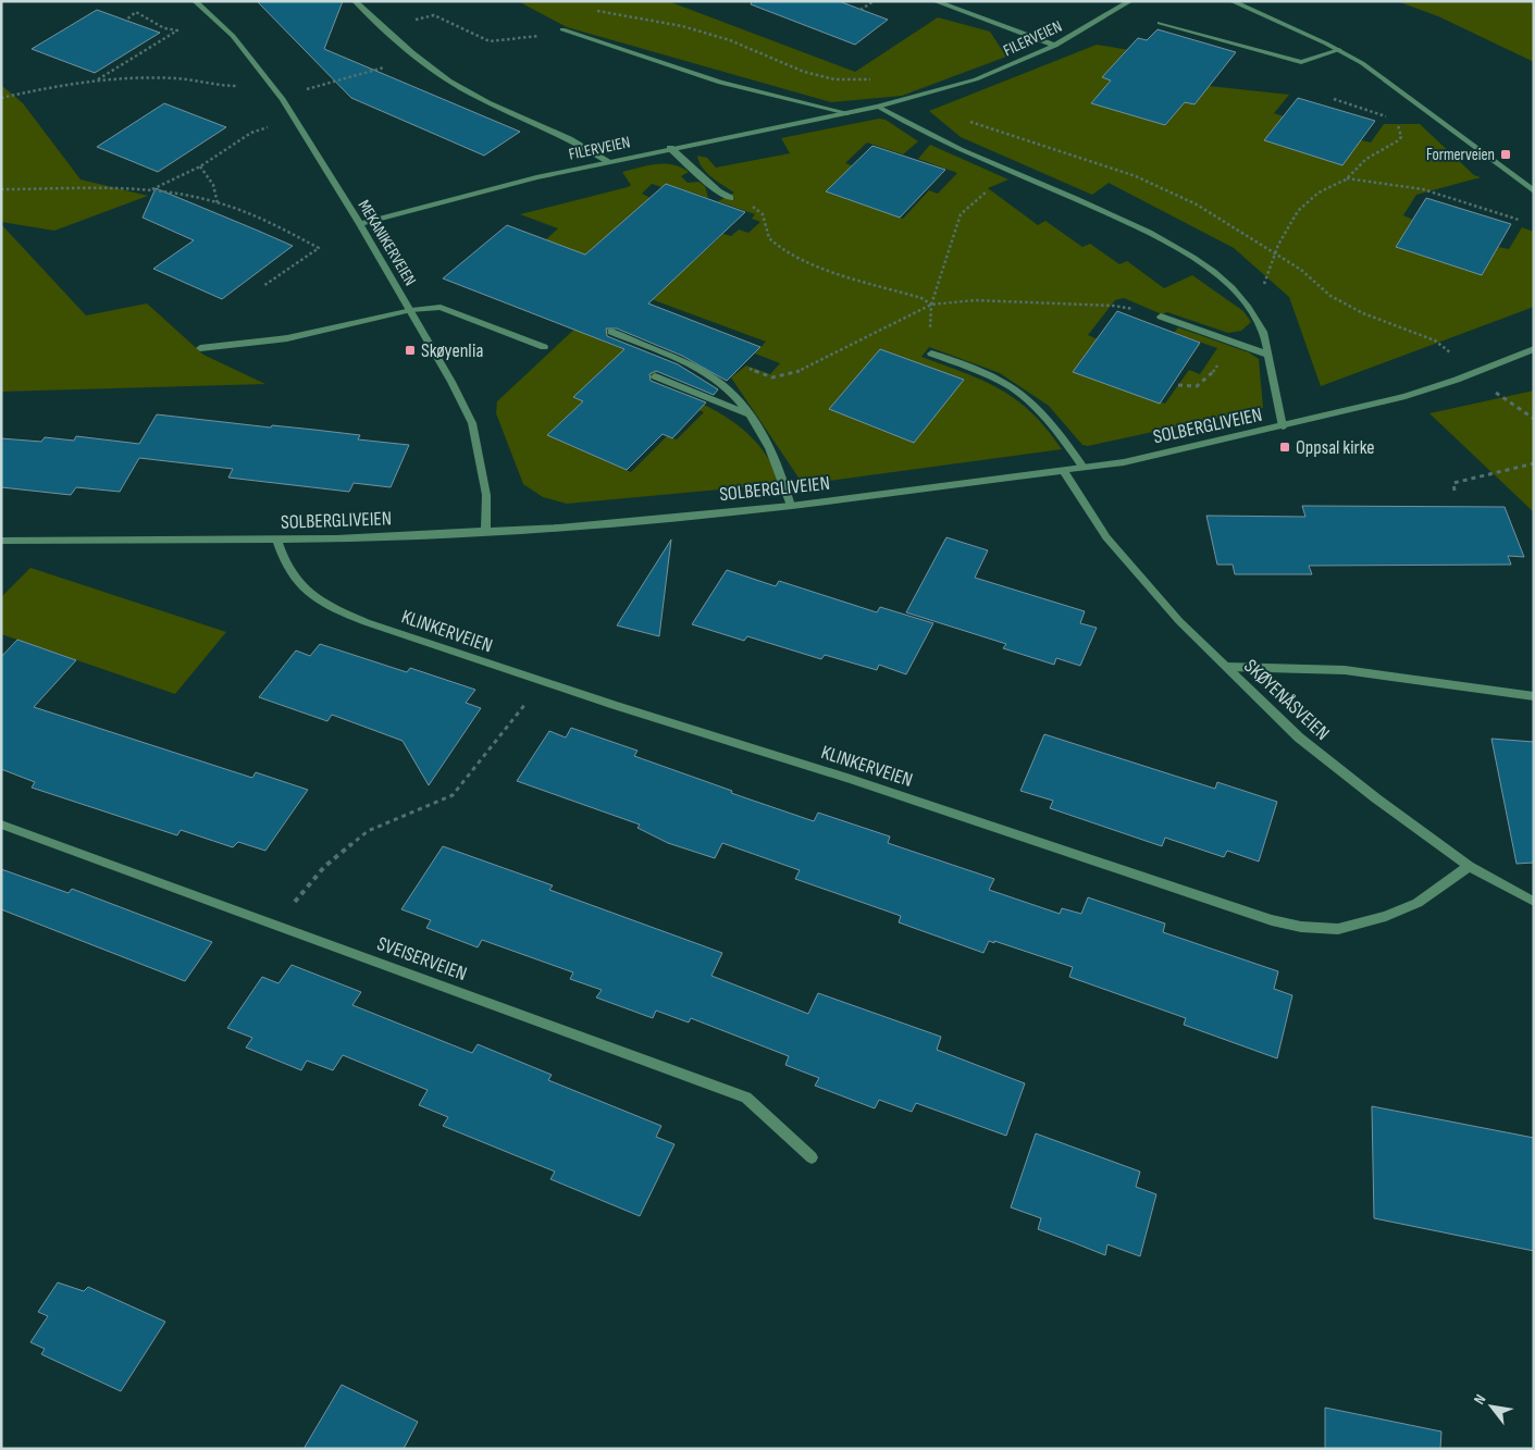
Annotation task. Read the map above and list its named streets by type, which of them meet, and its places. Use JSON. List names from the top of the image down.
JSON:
{
  "streets": {
    "street": [
      "FILERVEIEN",
      "MEKANIKERVEIEN",
      "SOLBERGLIVEIEN",
      "KLINKERVEIEN",
      "SKØYENÅSVEIEN",
      "SVEISERVEIEN"
    ]
  },
  "crossings": [
    ["FILERVEIEN", "MEKANIKERVEIEN"],
    ["MEKANIKERVEIEN", "SOLBERGLIVEIEN"],
    ["SOLBERGLIVEIEN", "KLINKERVEIEN"],
    ["SOLBERGLIVEIEN", "SKØYENÅSVEIEN"],
    ["KLINKERVEIEN", "SKØYENÅSVEIEN"]
  ],
  "places": {
    "transit": ["Formerveien", "Skøyenlia", "Oppsal kirke"]
  },
  "north": "top left"
}
